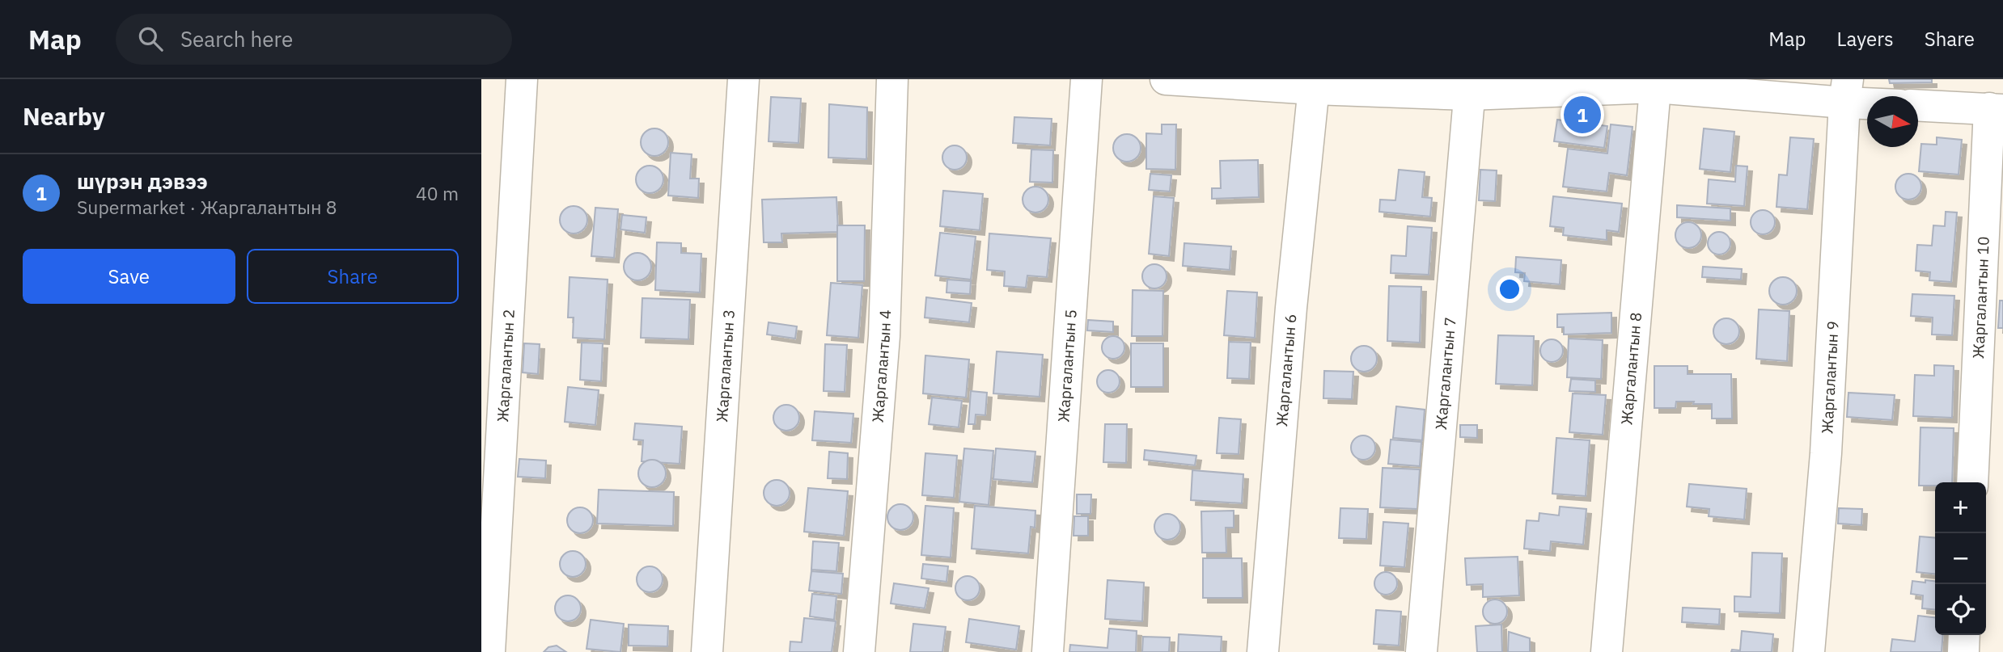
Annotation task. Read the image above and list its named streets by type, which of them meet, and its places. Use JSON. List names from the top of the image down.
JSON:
{
  "streets": {
    "street": [
      "Жаргалантын 10",
      "Жаргалантын 2",
      "Жаргалантын 3",
      "Жаргалантын 4",
      "Жаргалантын 5",
      "Жаргалантын 8",
      "Жаргалантын 6",
      "Жаргалантын 7",
      "Жаргалантын 9"
    ]
  },
  "north": "right",
  "page": {
    "header": "Map",
    "search": "Search here",
    "nav": ["Map", "Layers", "Share"],
    "heading": "Nearby",
    "pins": "1",
    "list": [
      {
        "mark": "1",
        "name": "шүрэн дэвээ",
        "note": "Supermarket · Жаргалантын 8",
        "value": "40 m"
      }
    ],
    "buttons": ["Save", "Share"],
    "map_buttons": ["+", "−"]
  }
}
